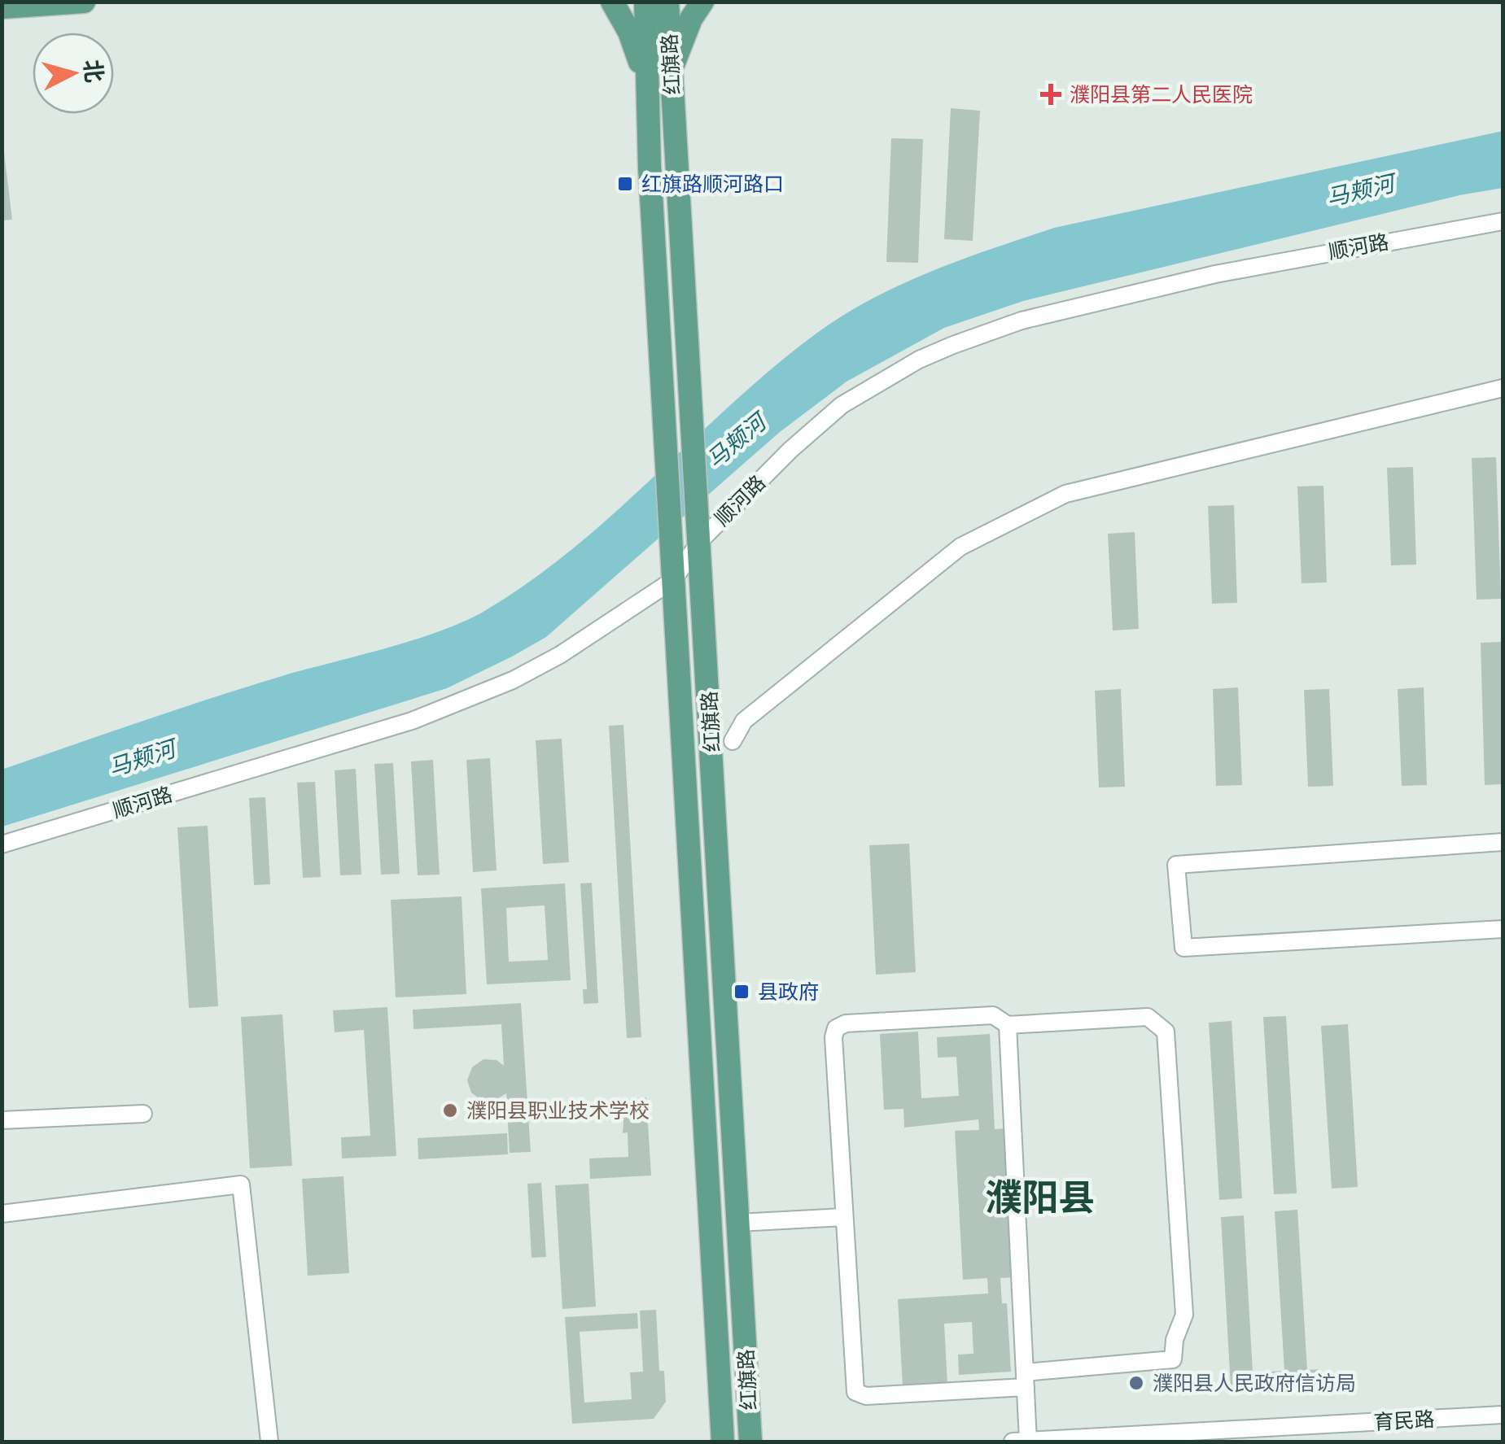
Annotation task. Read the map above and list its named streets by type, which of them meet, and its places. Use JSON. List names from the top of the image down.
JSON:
{
  "streets": {
    "main road": ["红旗路"],
    "street": ["顺河路", "育民路"]
  },
  "crossings": [
    ["红旗路", "顺河路"]
  ],
  "districts": ["濮阳县"],
  "water": ["马颊河"],
  "places": {
    "health": ["濮阳县第二人民医院"],
    "transit": ["红旗路顺河路口", "县政府"],
    "other": ["濮阳县职业技术学校", "濮阳县人民政府信访局"]
  },
  "north": "right"
}
